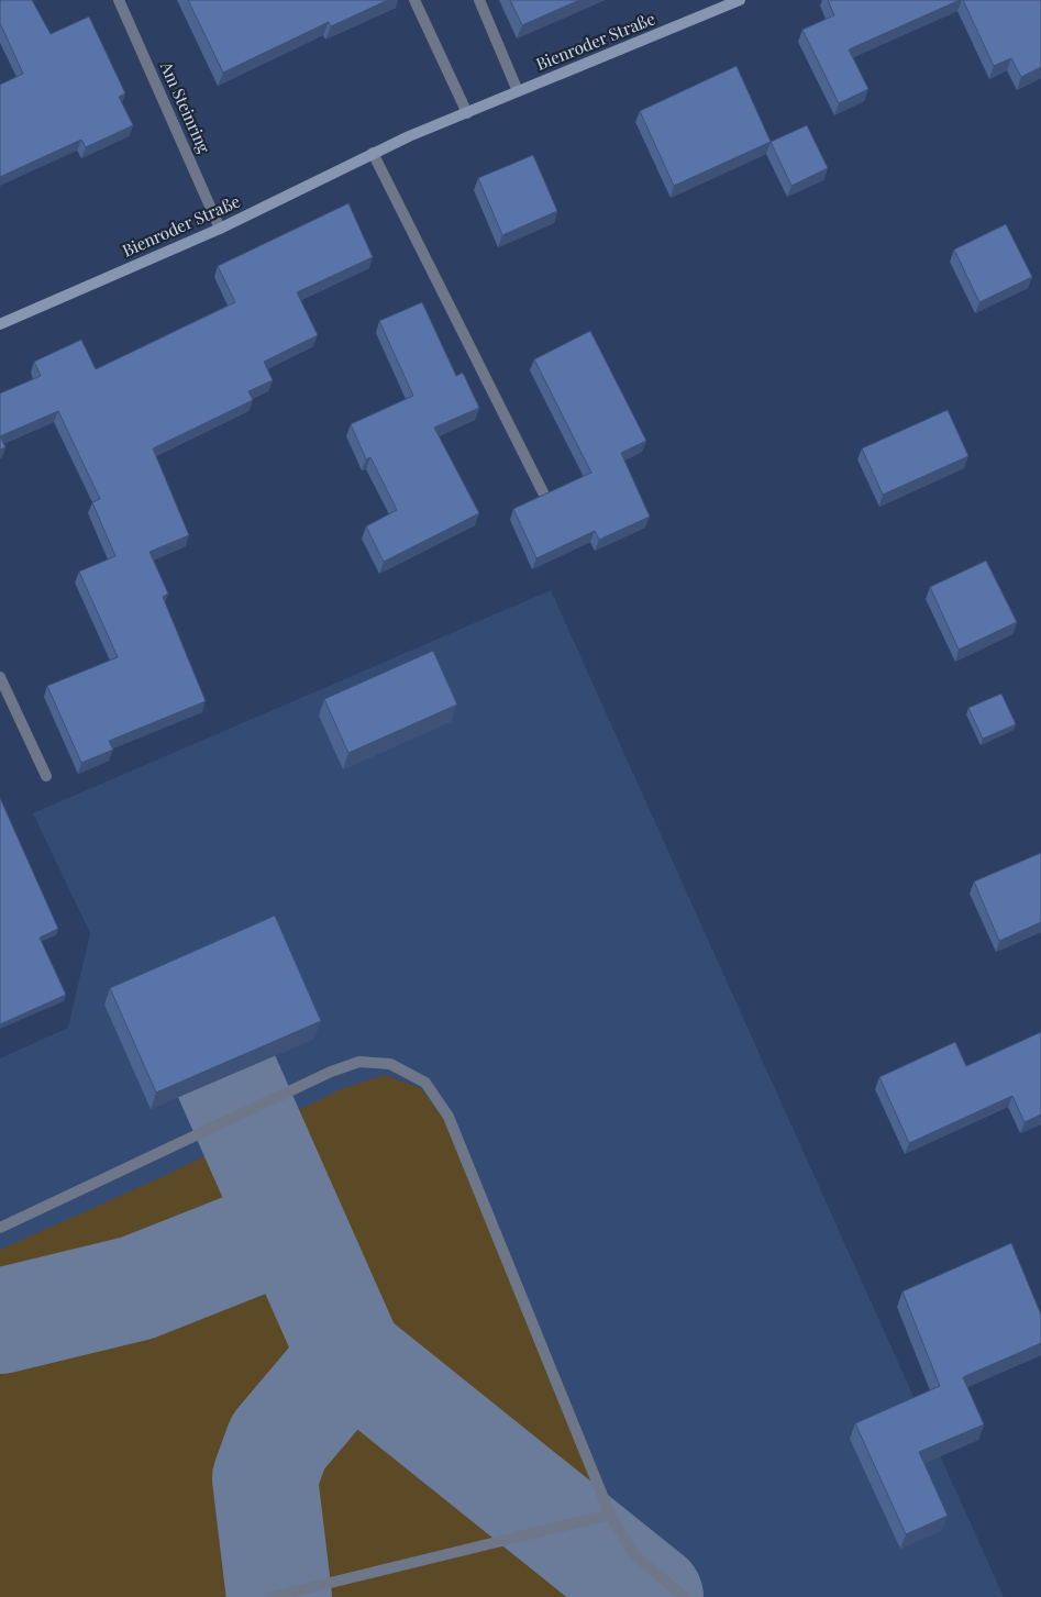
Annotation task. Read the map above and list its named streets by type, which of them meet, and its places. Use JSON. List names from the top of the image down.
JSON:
{
  "streets": {
    "street": ["Bienroder Straße", "Am Steinring"]
  },
  "crossings": [
    ["Bienroder Straße", "Am Steinring"]
  ]
}
